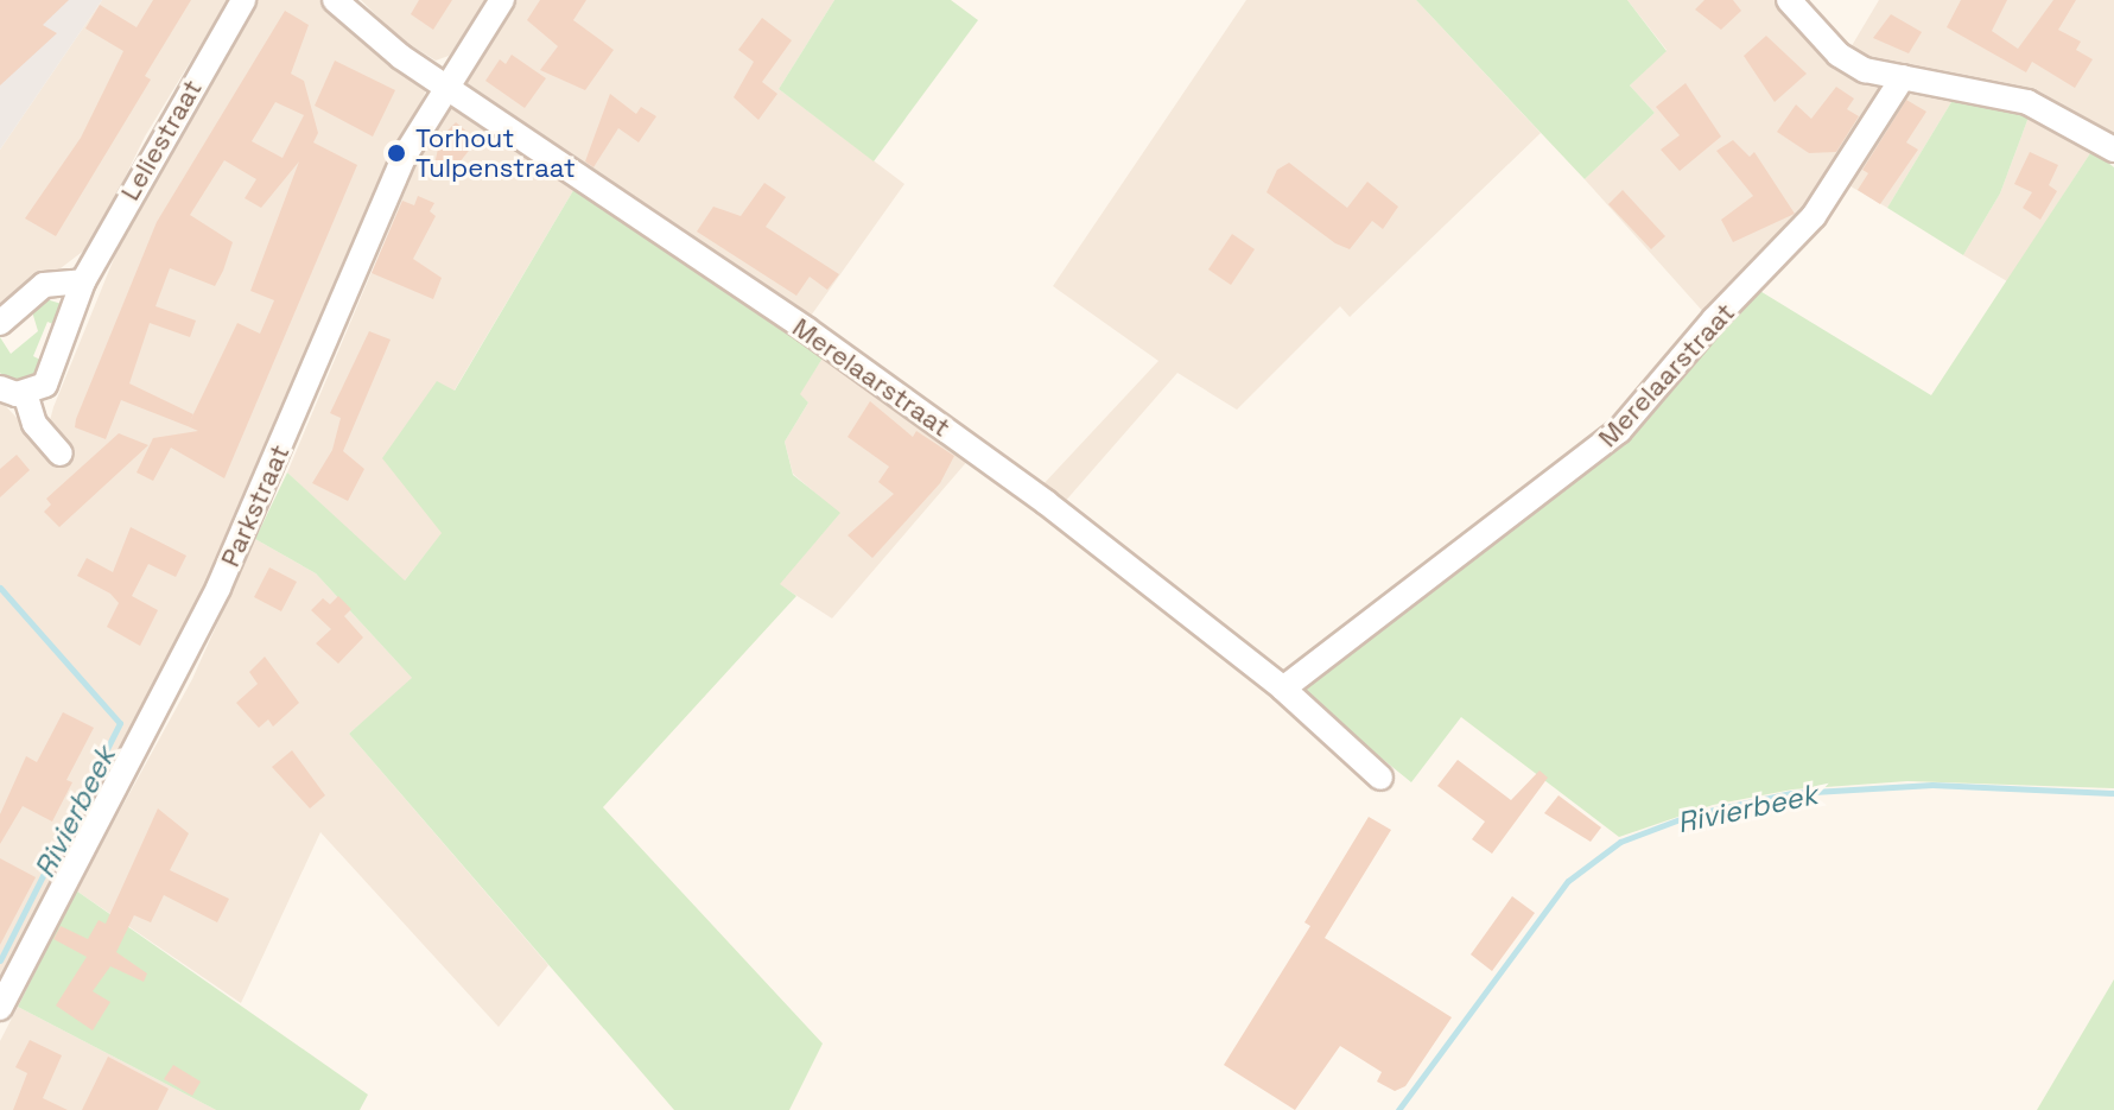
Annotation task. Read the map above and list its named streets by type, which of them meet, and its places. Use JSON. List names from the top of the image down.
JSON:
{
  "streets": {
    "street": ["Leliestraat", "Merelaarstraat", "Parkstraat"]
  },
  "crossings": [
    ["Merelaarstraat", "Parkstraat"]
  ],
  "water": ["Rivierbeek"],
  "places": ["Torhout Tulpenstraat"]
}
